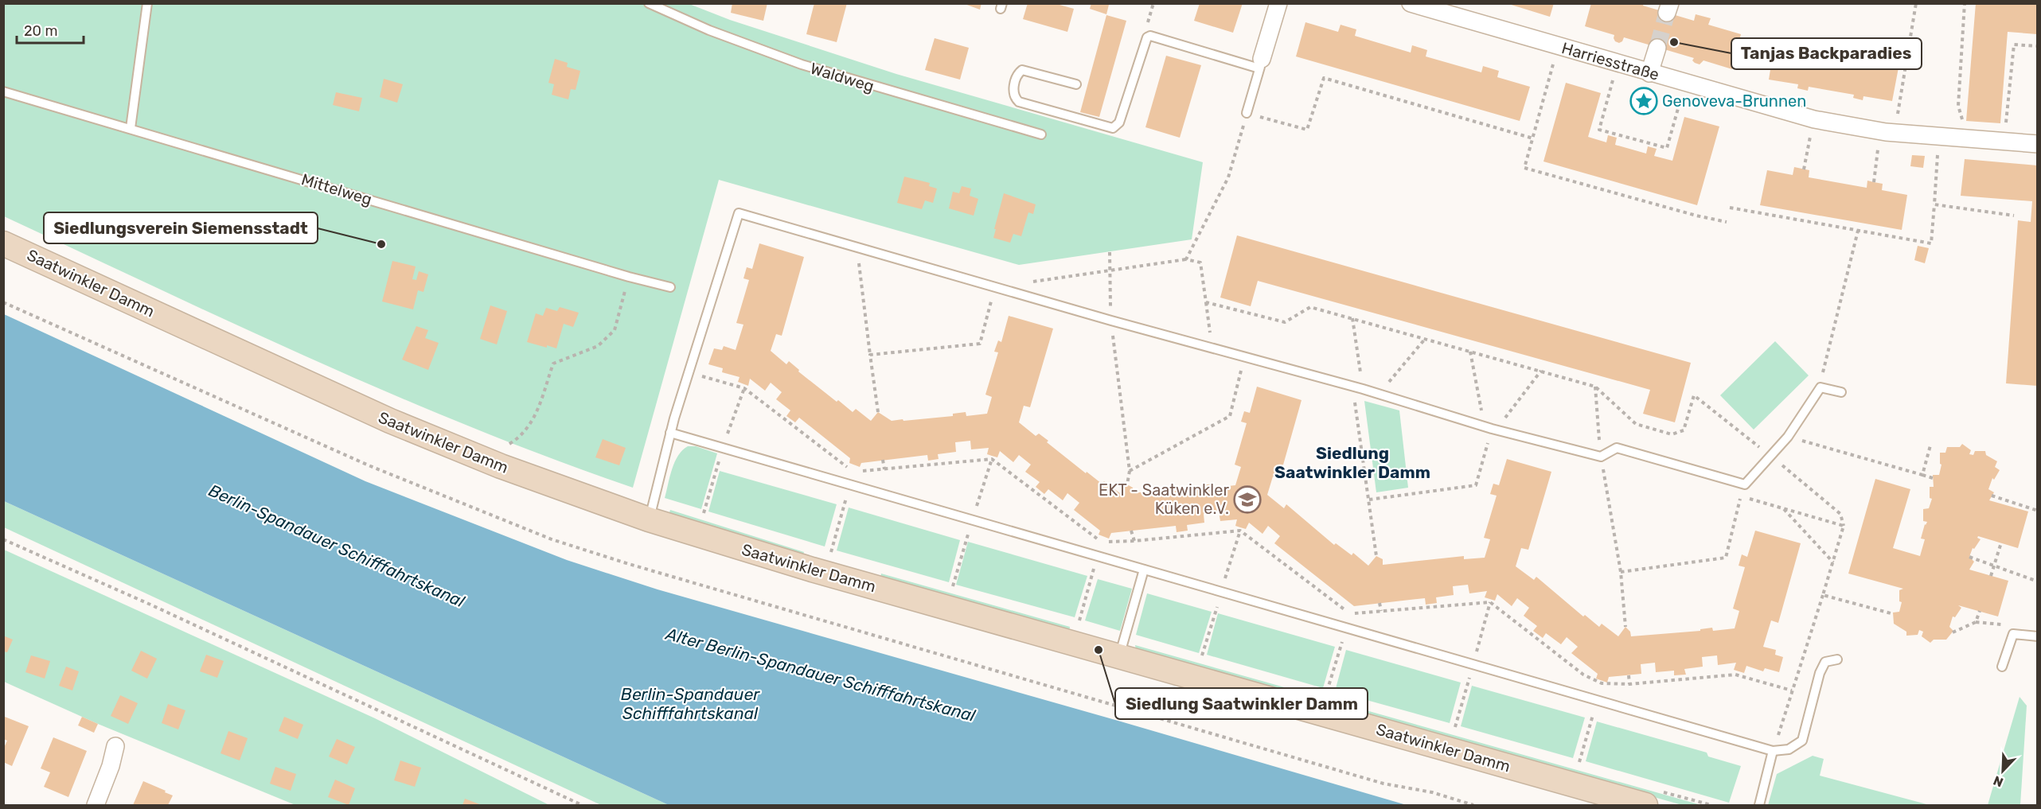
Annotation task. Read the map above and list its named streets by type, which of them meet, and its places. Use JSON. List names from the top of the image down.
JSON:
{
  "streets": {
    "main road": ["Saatwinkler Damm"],
    "street": ["Harriesstraße"],
    "lane": ["Waldweg", "Mittelweg"]
  },
  "districts": ["Siedlung Saatwinkler Damm"],
  "water": ["Berlin-Spandauer Schifffahrtskanal", "Alter Berlin-Spandauer Schifffahrtskanal"],
  "places": {
    "other": ["Tanjas Backparadies", "Siedlungsverein Siemensstadt", "Siedlung Saatwinkler Damm"],
    "place": ["Genoveva-Brunnen"],
    "school or university": ["EKT - Saatwinkler Küken e.V."]
  },
  "scale_bar": "20 m",
  "north": "bottom left"
}
